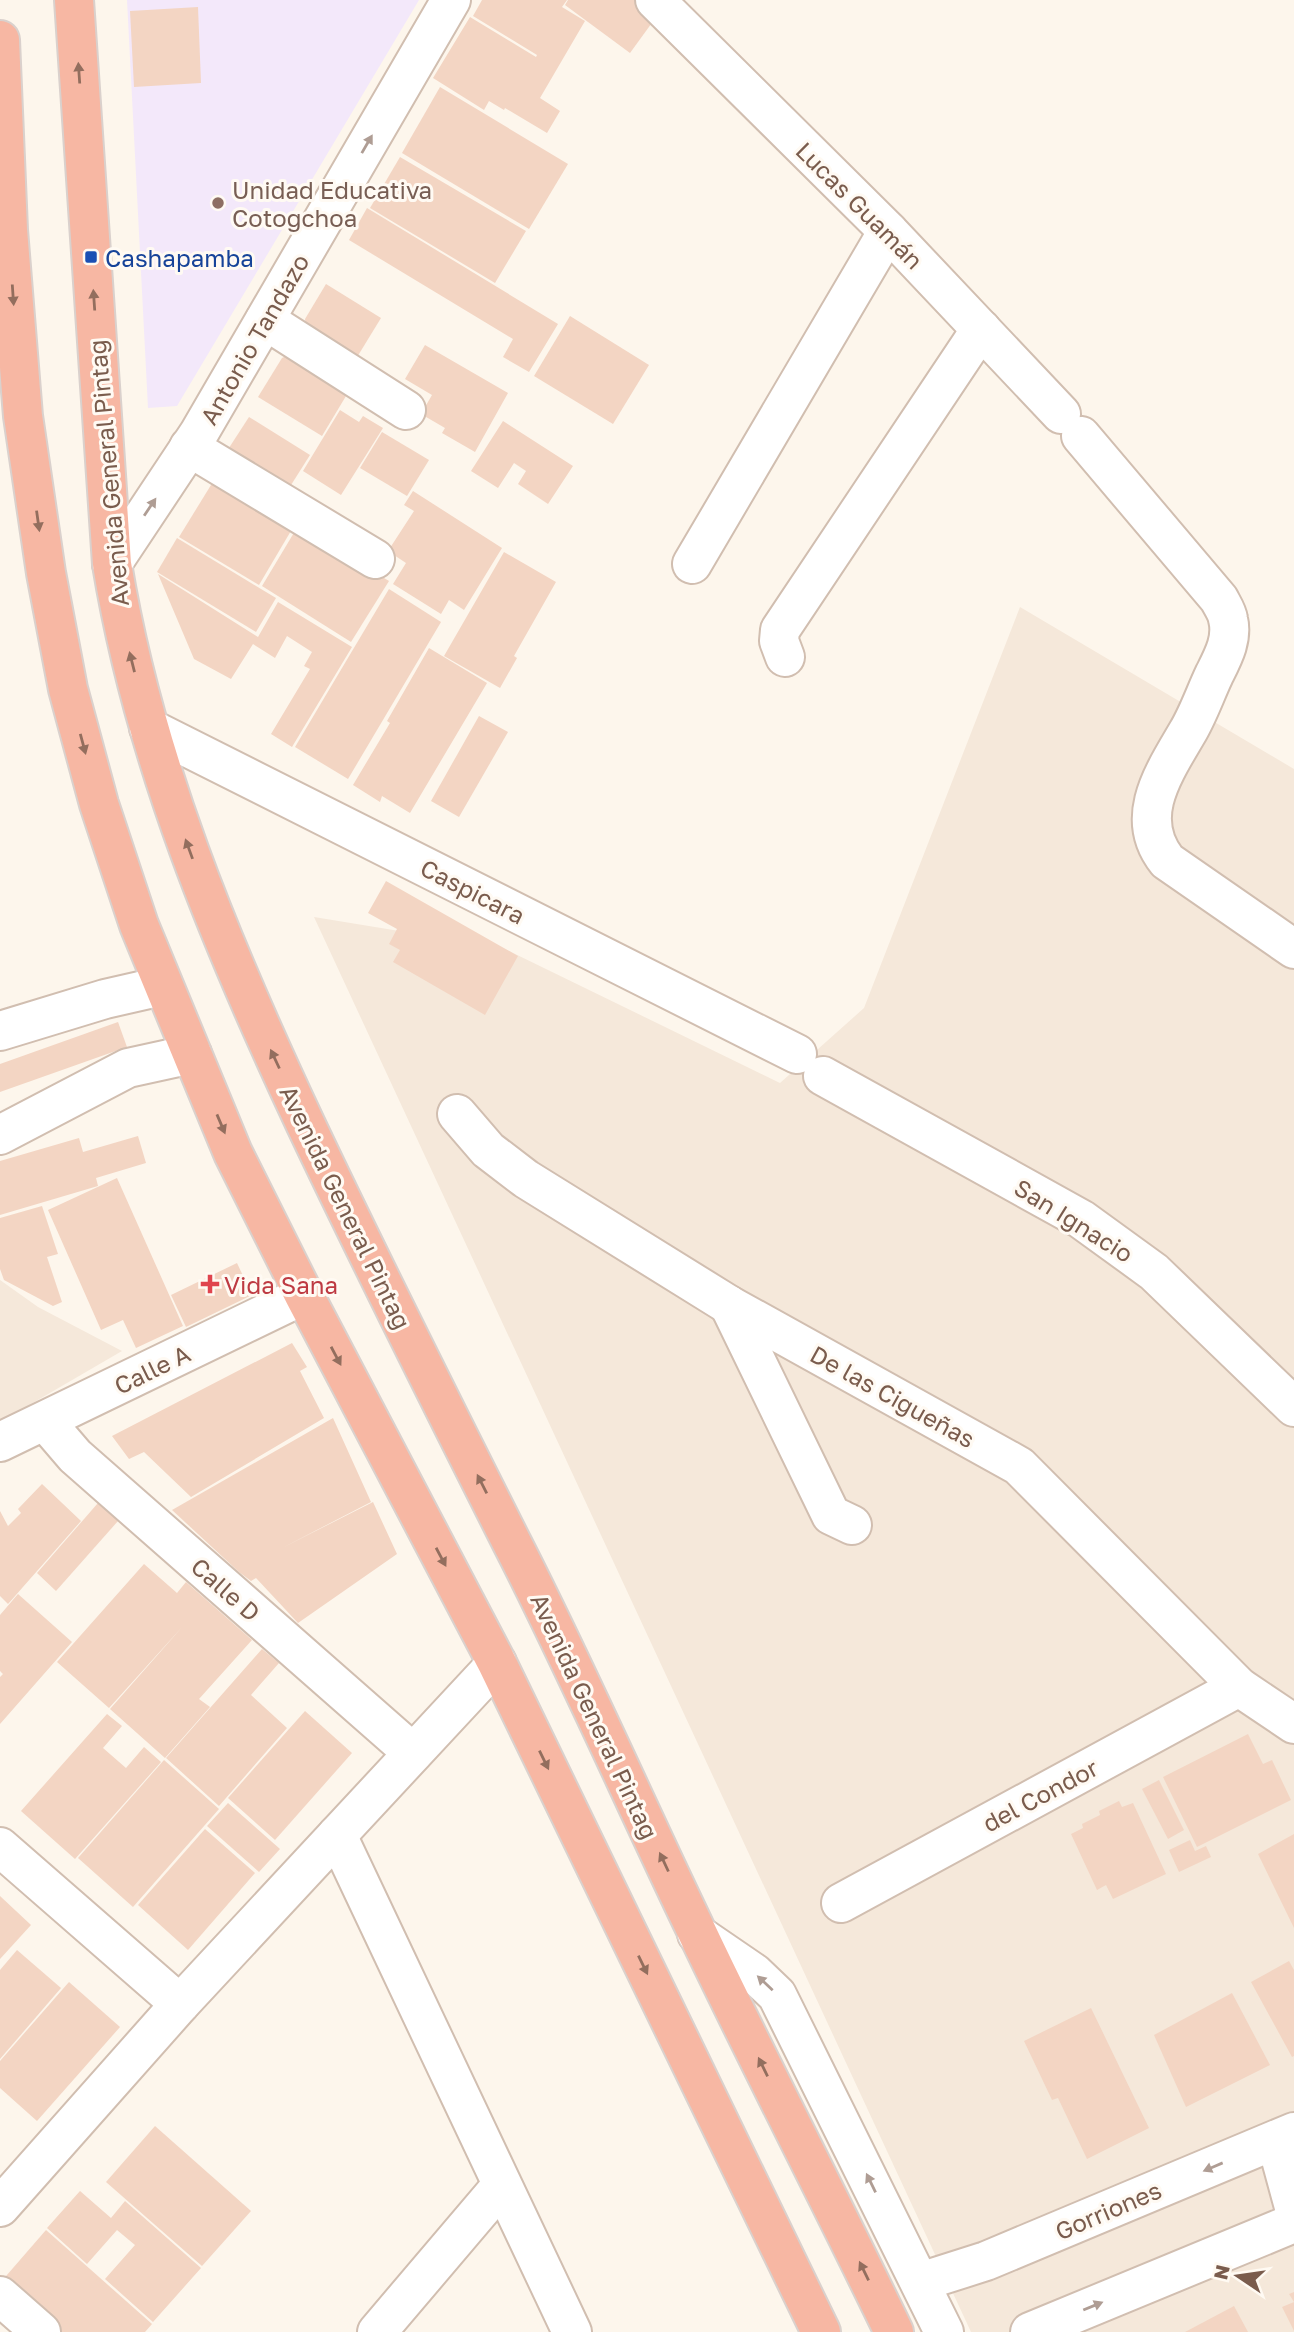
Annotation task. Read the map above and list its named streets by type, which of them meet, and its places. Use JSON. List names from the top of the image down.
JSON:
{
  "streets": {
    "highway": ["Avenida General Pintag"],
    "street": [
      "Lucas Guamán",
      "Antonio Tandazo",
      "Caspicara",
      "San Ignacio",
      "Calle A",
      "De las Cigueñas",
      "Calle D",
      "del Condor",
      "Gorriones"
    ]
  },
  "crossings": [
    ["Antonio Tandazo", "Avenida General Pintag"],
    ["Avenida General Pintag", "Caspicara"],
    ["Caspicara", "San Ignacio"],
    ["Calle A", "Calle D"],
    ["De las Cigueñas", "del Condor"]
  ],
  "one_way": ["Antonio Tandazo"],
  "places": {
    "other": ["Unidad Educativa Cotogchoa"],
    "transit": ["Cashapamba"],
    "health": ["Vida Sana"]
  },
  "north": "left"
}
